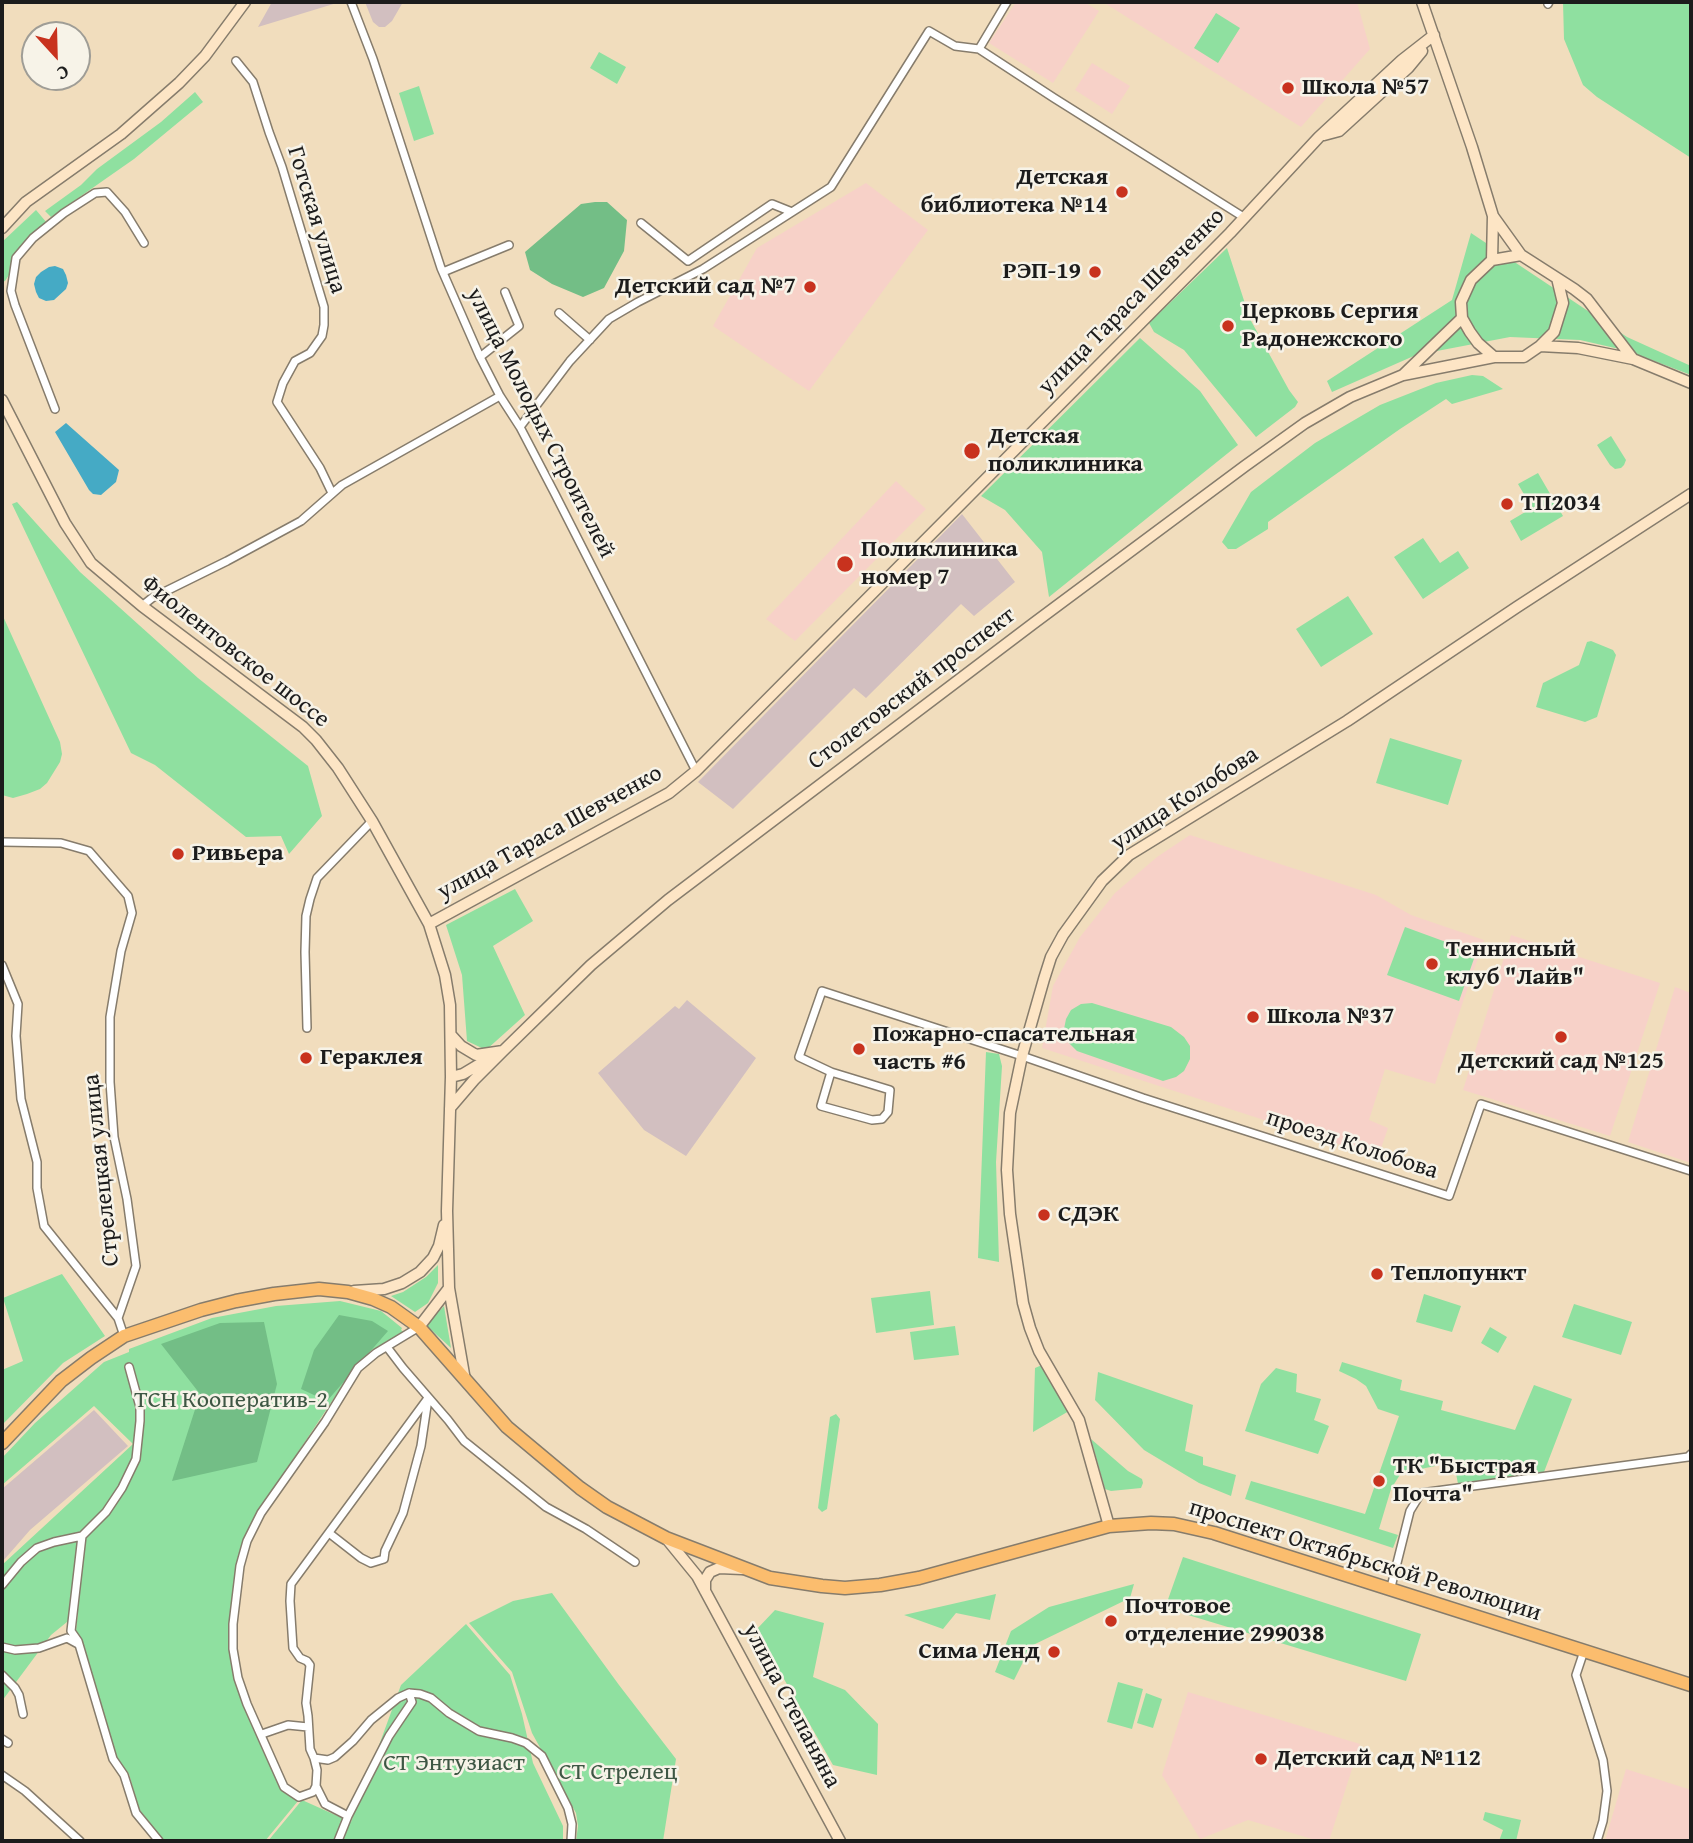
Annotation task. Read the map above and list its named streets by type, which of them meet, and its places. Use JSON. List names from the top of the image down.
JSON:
{
  "streets": {
    "main road": [
      "улица Тараса Шевченко",
      "Фиолентовское шоссе",
      "Столетовский проспект",
      "улица Колобова",
      "проспект Октябрьской Революции",
      "улица Степаняна"
    ],
    "street": [
      "Готская улица",
      "улица Молодых Строителей",
      "проезд Колобова",
      "Стрелецкая улица"
    ]
  },
  "crossings": [
    ["улица Тараса Шевченко", "улица Молодых Строителей"],
    ["улица Тараса Шевченко", "Фиолентовское шоссе"],
    ["Фиолентовское шоссе", "Столетовский проспект"],
    ["улица Колобова", "проезд Колобова"],
    ["улица Колобова", "проспект Октябрьской Революции"],
    ["проспект Октябрьской Революции", "улица Степаняна"]
  ],
  "parks": ["ТСН Кооператив-2", "СТ Энтузиаст", "СТ Стрелец"],
  "places": [
    "Школа №57",
    "Детская библиотека №14",
    "РЭП-19",
    "Детский сад №7",
    "Церковь Сергия Радонежского",
    "Детская поликлиника",
    "ТП2034",
    "Поликлиника номер 7",
    "Ривьера",
    "Теннисный клуб \"Лайв\"",
    "Школа №37",
    "Детский сад №125",
    "Пожарно-спасательная часть #6",
    "Гераклея",
    "СДЭК",
    "Теплопункт",
    "ТК \"Быстрая Почта\"",
    "Почтовое отделение 299038",
    "Сима Ленд",
    "Детский сад №112"
  ],
  "north": "bottom"
}
